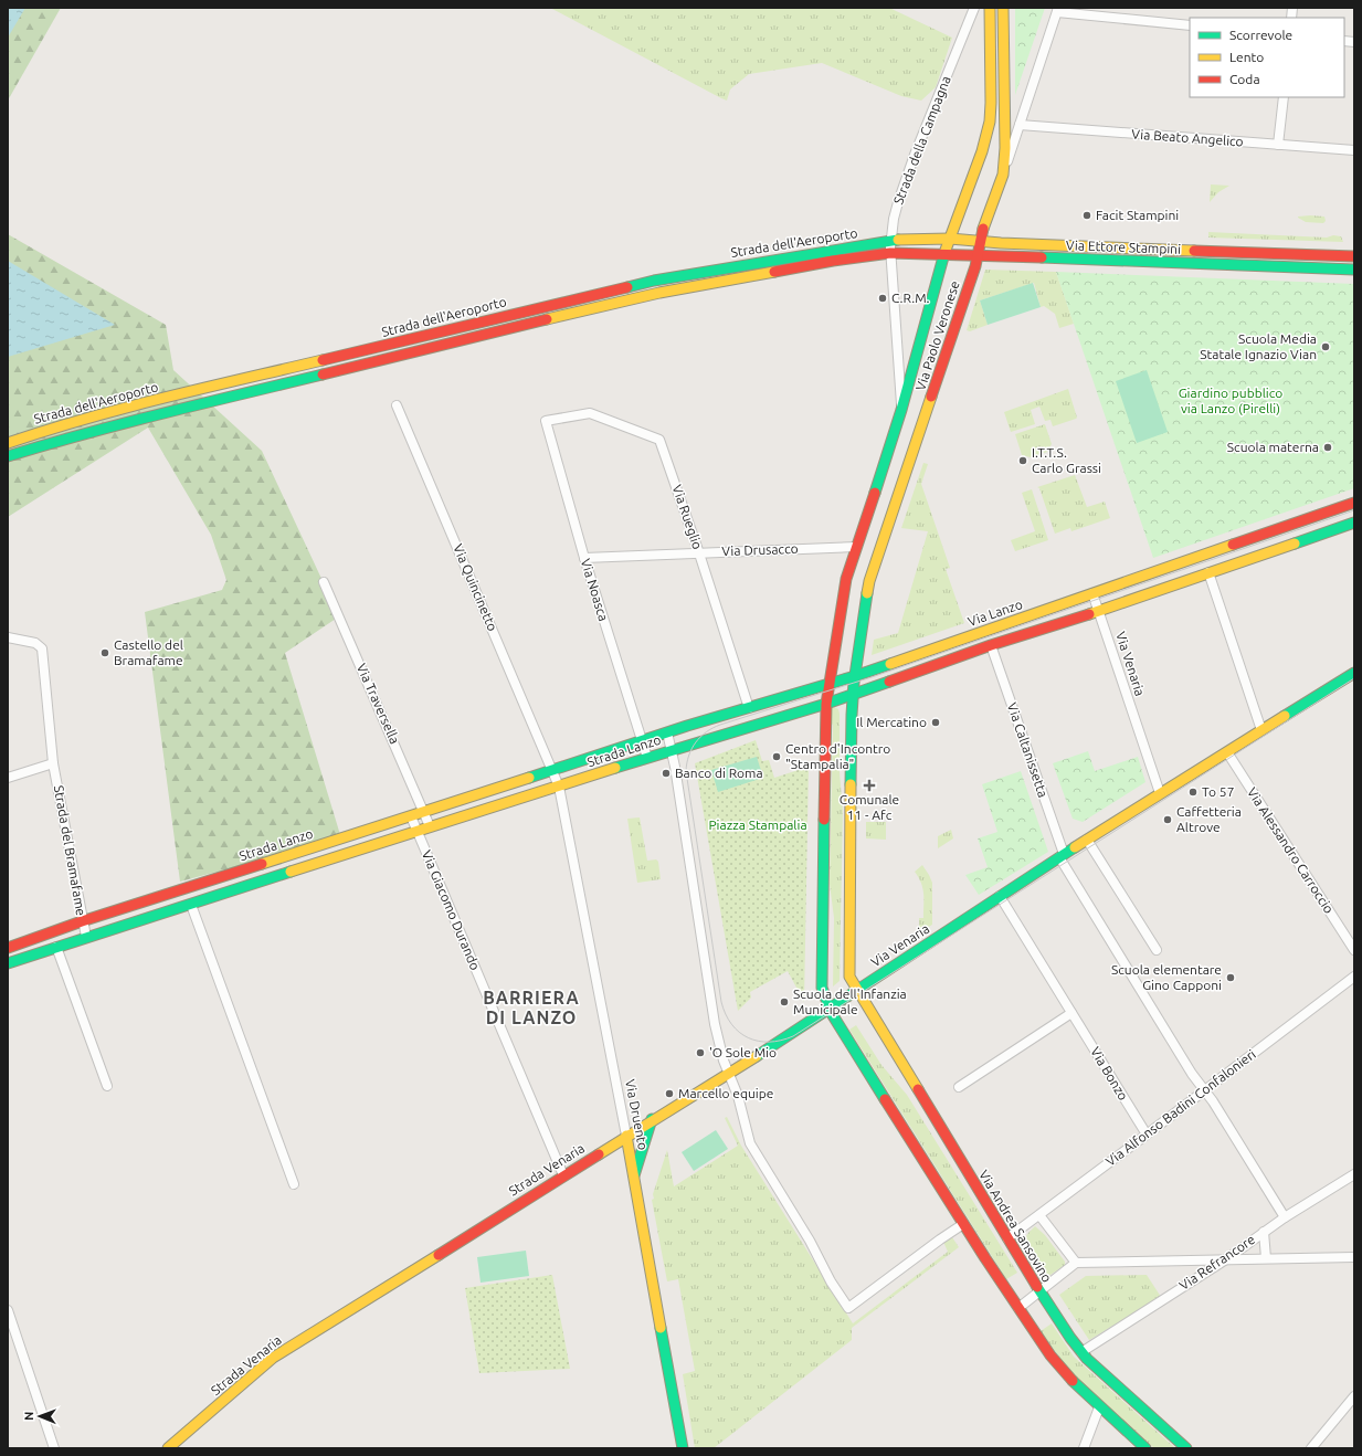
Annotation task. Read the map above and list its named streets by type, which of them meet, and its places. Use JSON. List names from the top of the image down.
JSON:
{
  "streets": {
    "main road": [
      "Strada dell'Aeroporto",
      "Via Ettore Stampini",
      "Via Paolo Veronese",
      "Via Lanzo",
      "Via Venaria",
      "Strada Lanzo",
      "Via Druento",
      "Strada Venaria",
      "Via Andrea Sansovino"
    ],
    "street": [
      "Via Beato Angelico",
      "Strada della Campagna",
      "Via Rueglio",
      "Via Drusacco",
      "Via Quincinetto",
      "Via Noasca",
      "Via Traversella",
      "Via Caltanissetta",
      "Strada del Bramafame",
      "Via Alessandro Carroccio",
      "Via Giacomo Durando",
      "Via Bonzo",
      "Via Alfonso Badini Confalonieri",
      "Via Refrancore"
    ]
  },
  "crossings": [
    ["Via Beato Angelico", "Via Paolo Veronese"],
    ["Strada della Campagna", "Strada dell'Aeroporto"],
    ["Strada della Campagna", "Via Ettore Stampini"],
    ["Strada della Campagna", "Via Paolo Veronese"],
    ["Strada dell'Aeroporto", "Via Ettore Stampini"],
    ["Via Ettore Stampini", "Via Paolo Veronese"],
    ["Via Paolo Veronese", "Via Drusacco"],
    ["Via Paolo Veronese", "Via Lanzo"],
    ["Via Rueglio", "Via Drusacco"],
    ["Via Rueglio", "Via Noasca"],
    ["Via Rueglio", "Via Lanzo"],
    ["Via Drusacco", "Via Noasca"],
    ["Via Quincinetto", "Strada Lanzo"],
    ["Via Noasca", "Via Lanzo"],
    ["Via Noasca", "Strada Lanzo"],
    ["Via Lanzo", "Via Venaria"],
    ["Via Lanzo", "Strada Lanzo"],
    ["Via Venaria", "Via Caltanissetta"],
    ["Via Venaria", "Via Alessandro Carroccio"],
    ["Via Venaria", "Via Bonzo"],
    ["Via Venaria", "Strada Venaria"],
    ["Via Venaria", "Via Andrea Sansovino"],
    ["Via Traversella", "Strada Lanzo"],
    ["Via Caltanissetta", "Via Alfonso Badini Confalonieri"],
    ["Via Caltanissetta", "Via Refrancore"],
    ["Strada Lanzo", "Strada del Bramafame"],
    ["Strada Lanzo", "Via Giacomo Durando"],
    ["Strada Lanzo", "Via Druento"],
    ["Via Giacomo Durando", "Strada Venaria"],
    ["Via Bonzo", "Via Alfonso Badini Confalonieri"],
    ["Via Alfonso Badini Confalonieri", "Via Andrea Sansovino"],
    ["Via Druento", "Strada Venaria"],
    ["Via Andrea Sansovino", "Via Refrancore"]
  ],
  "districts": ["BARRIERA DI LANZO"],
  "parks": ["Giardino pubblico via Lanzo (Pirelli)", "Piazza Stampalia"],
  "places": {
    "other": [
      "Facit Stampini",
      "C.R.M.",
      "Scuola Media Statale Ignazio Vian",
      "Scuola materna",
      "I.T.T.S. Carlo Grassi",
      "Castello del Bramafame",
      "Il Mercatino",
      "Centro d'Incontro \"Stampalia\"",
      "Banco di Roma",
      "To 57",
      "Caffetteria Altrove",
      "Scuola elementare Gino Capponi",
      "Scuola dell'Infanzia Municipale",
      "'O Sole Mio",
      "Marcello equipe"
    ],
    "health": ["Comunale 11 - Afc"]
  },
  "legend": ["Scorrevole", "Lento", "Coda"],
  "north": "left"
}
